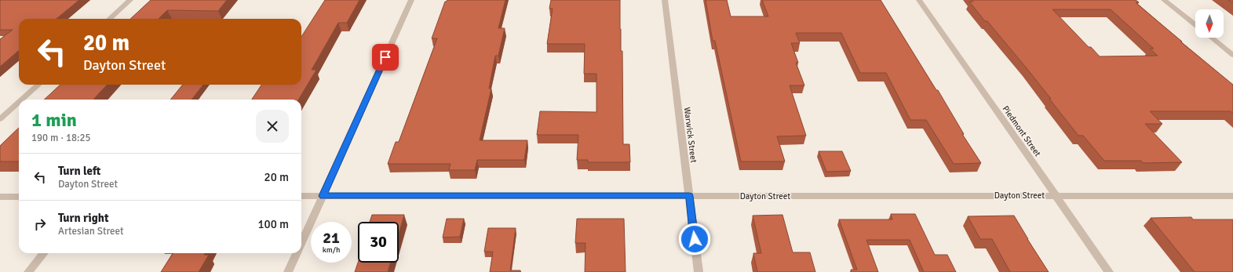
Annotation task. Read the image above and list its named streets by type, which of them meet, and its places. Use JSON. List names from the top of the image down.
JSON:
{
  "streets": {
    "street": ["Piedmont Street", "Warwick Street", "Dayton Street"]
  },
  "crossings": [
    ["Piedmont Street", "Dayton Street"],
    ["Warwick Street", "Dayton Street"]
  ],
  "north": "bottom",
  "page": {
    "turn": ["20 m", "Dayton Street"],
    "heading": ["1 min", "190 m · 18:25"],
    "list": [
      {
        "name": "Turn left",
        "note": "Dayton Street",
        "value": "20 m"
      },
      {
        "name": "Turn right",
        "note": "Artesian Street",
        "value": "100 m"
      }
    ],
    "speed": "21 km/h",
    "limit": "30"
  }
}
